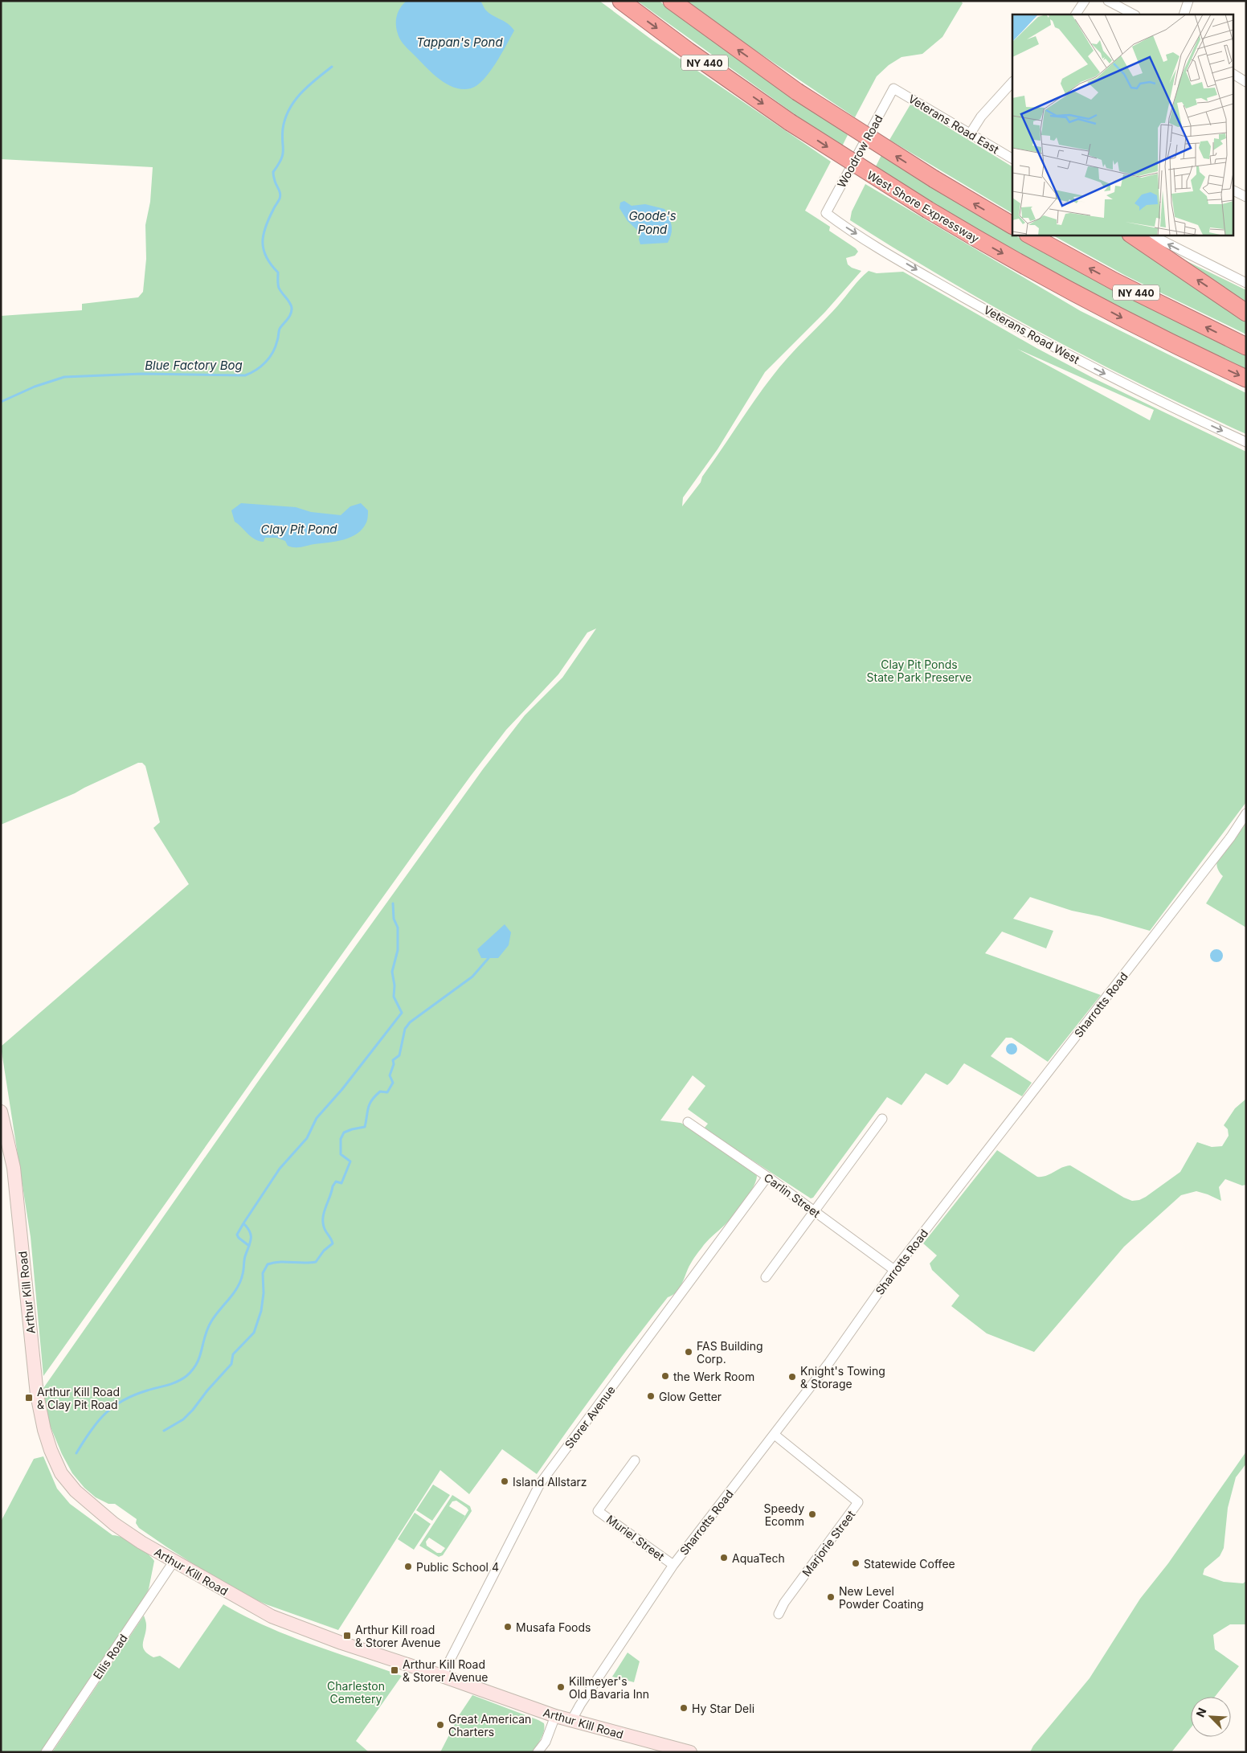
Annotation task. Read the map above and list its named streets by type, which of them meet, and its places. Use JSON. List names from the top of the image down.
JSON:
{
  "streets": {
    "highway": ["NY 440", "West Shore Expressway"],
    "street": [
      "Veterans Road East",
      "Woodrow Road",
      "Veterans Road West",
      "Sharrotts Road",
      "Carlin Street",
      "Arthur Kill Road",
      "Storer Avenue",
      "Muriel Street",
      "Marjorie Street",
      "Ellis Road"
    ]
  },
  "crossings": [
    ["Veterans Road East", "Woodrow Road"],
    ["Woodrow Road", "Veterans Road West"],
    ["Sharrotts Road", "Carlin Street"],
    ["Sharrotts Road", "Arthur Kill Road"],
    ["Sharrotts Road", "Muriel Street"],
    ["Sharrotts Road", "Marjorie Street"],
    ["Carlin Street", "Storer Avenue"],
    ["Arthur Kill Road", "Storer Avenue"],
    ["Arthur Kill Road", "Ellis Road"]
  ],
  "one_way": ["Veterans Road West"],
  "water": [
    "Tappan's Pond",
    "Goode's Pond",
    "Blue Factory Bog",
    "Clay Pit Pond"
  ],
  "parks": ["Clay Pit Ponds State Park Preserve", "Charleston Cemetery"],
  "places": {
    "other": [
      "FAS Building Corp.",
      "the Werk Room",
      "Knight's Towing & Storage",
      "Glow Getter",
      "Island Allstarz",
      "Speedy Ecomm",
      "AquaTech",
      "Statewide Coffee",
      "Public School 4",
      "New Level Powder Coating",
      "Musafa Foods",
      "Killmeyer's Old Bavaria Inn",
      "Hy Star Deli",
      "Great American Charters"
    ],
    "transit": ["Arthur Kill Road & Clay Pit Road", "Arthur Kill road & Storer Avenue", "Arthur Kill Road & Storer Avenue"]
  },
  "north": "top left"
}
